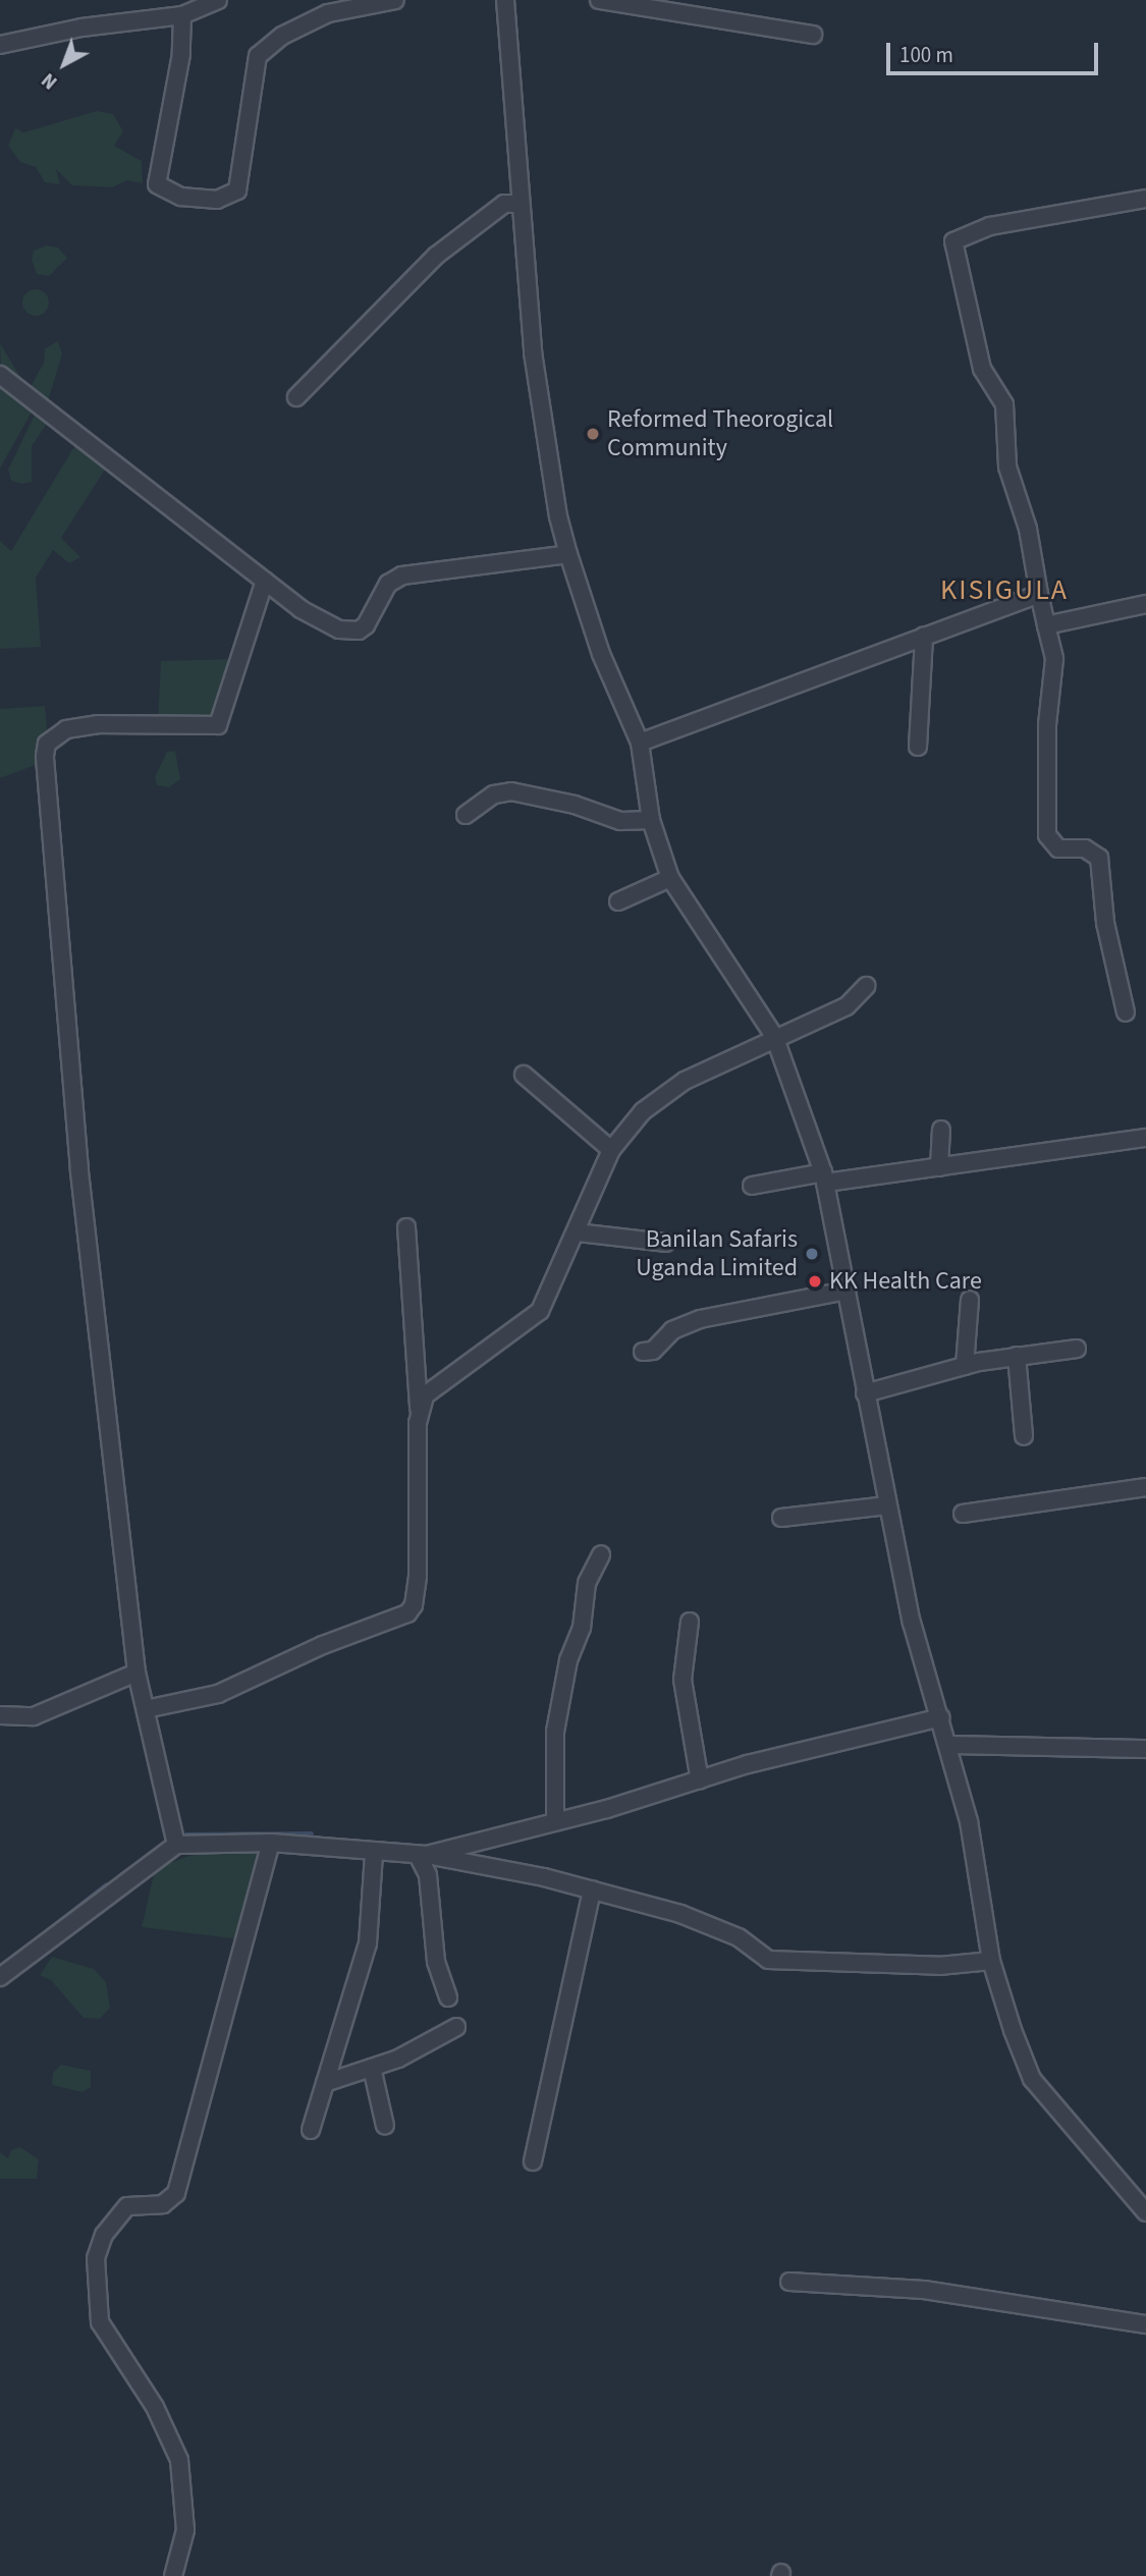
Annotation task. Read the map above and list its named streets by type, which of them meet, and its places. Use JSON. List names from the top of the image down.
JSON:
{
  "districts": ["KISIGULA"],
  "places": ["Reformed Theorogical Community", "Banilan Safaris Uganda Limited", "KK Health Care"],
  "scale_bar": "100 m",
  "north": "bottom left"
}
